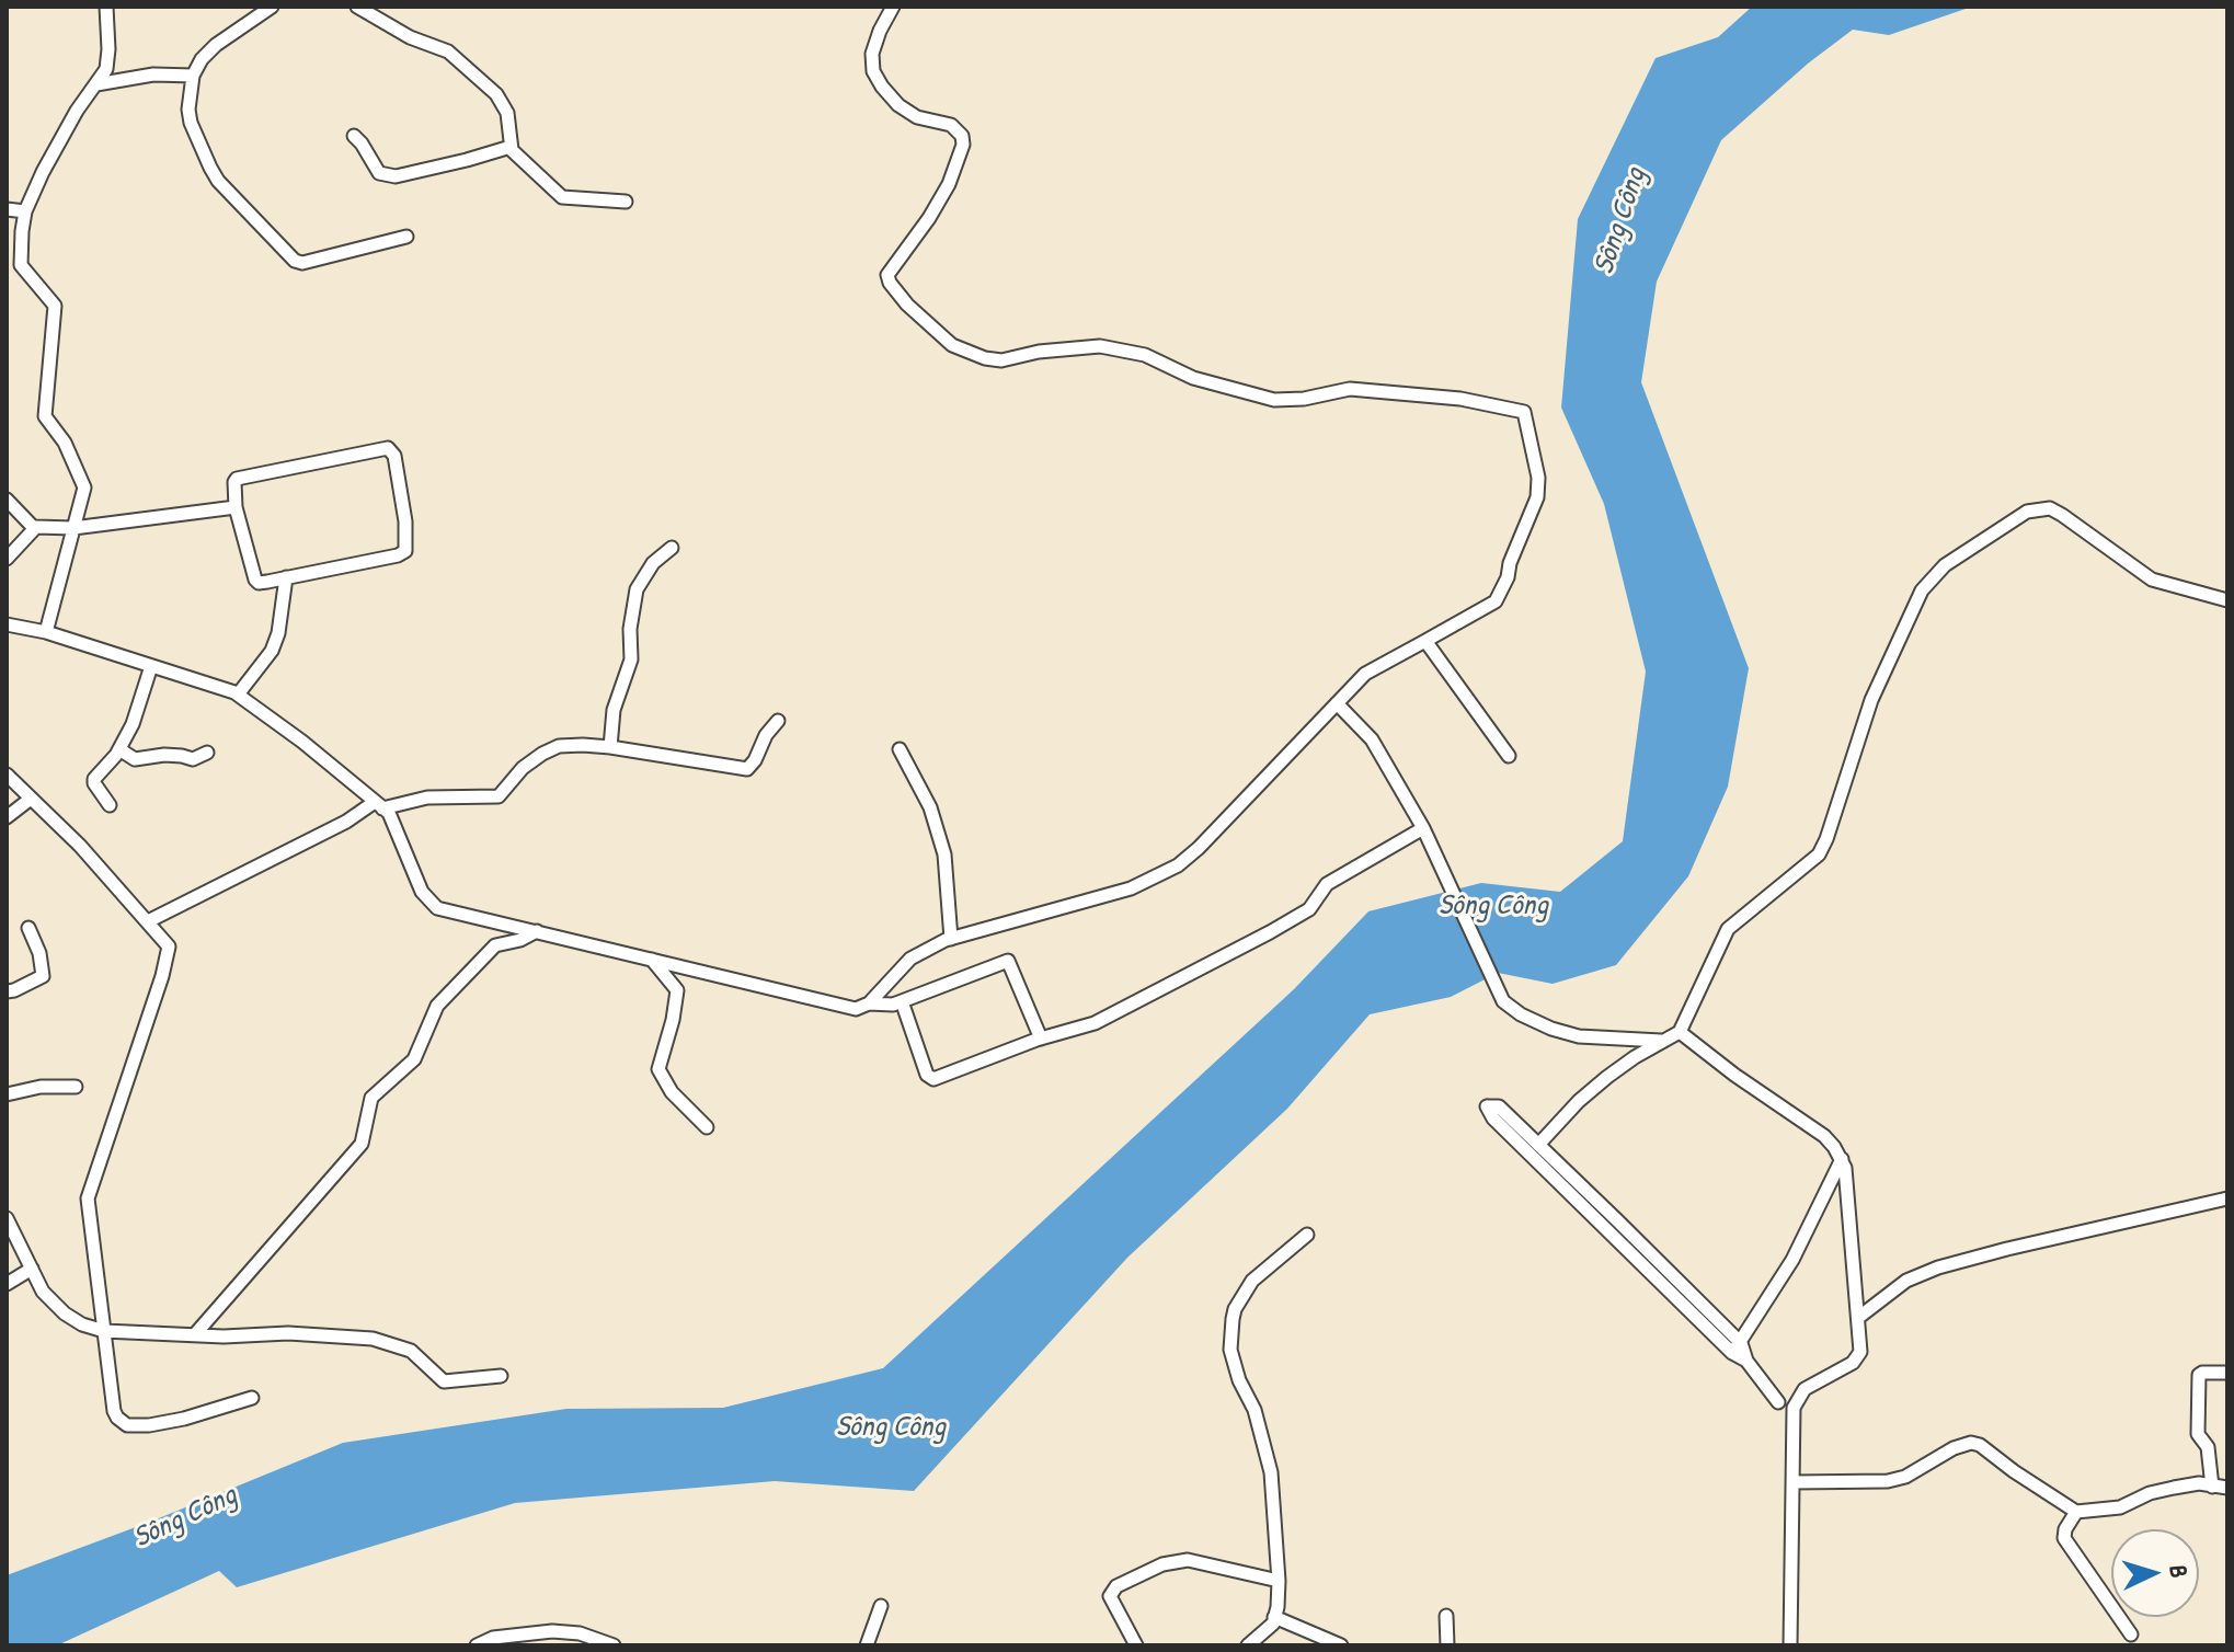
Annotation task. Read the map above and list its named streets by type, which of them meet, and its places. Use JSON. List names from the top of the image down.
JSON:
{
  "water": ["Sông Công"],
  "north": "right"
}
